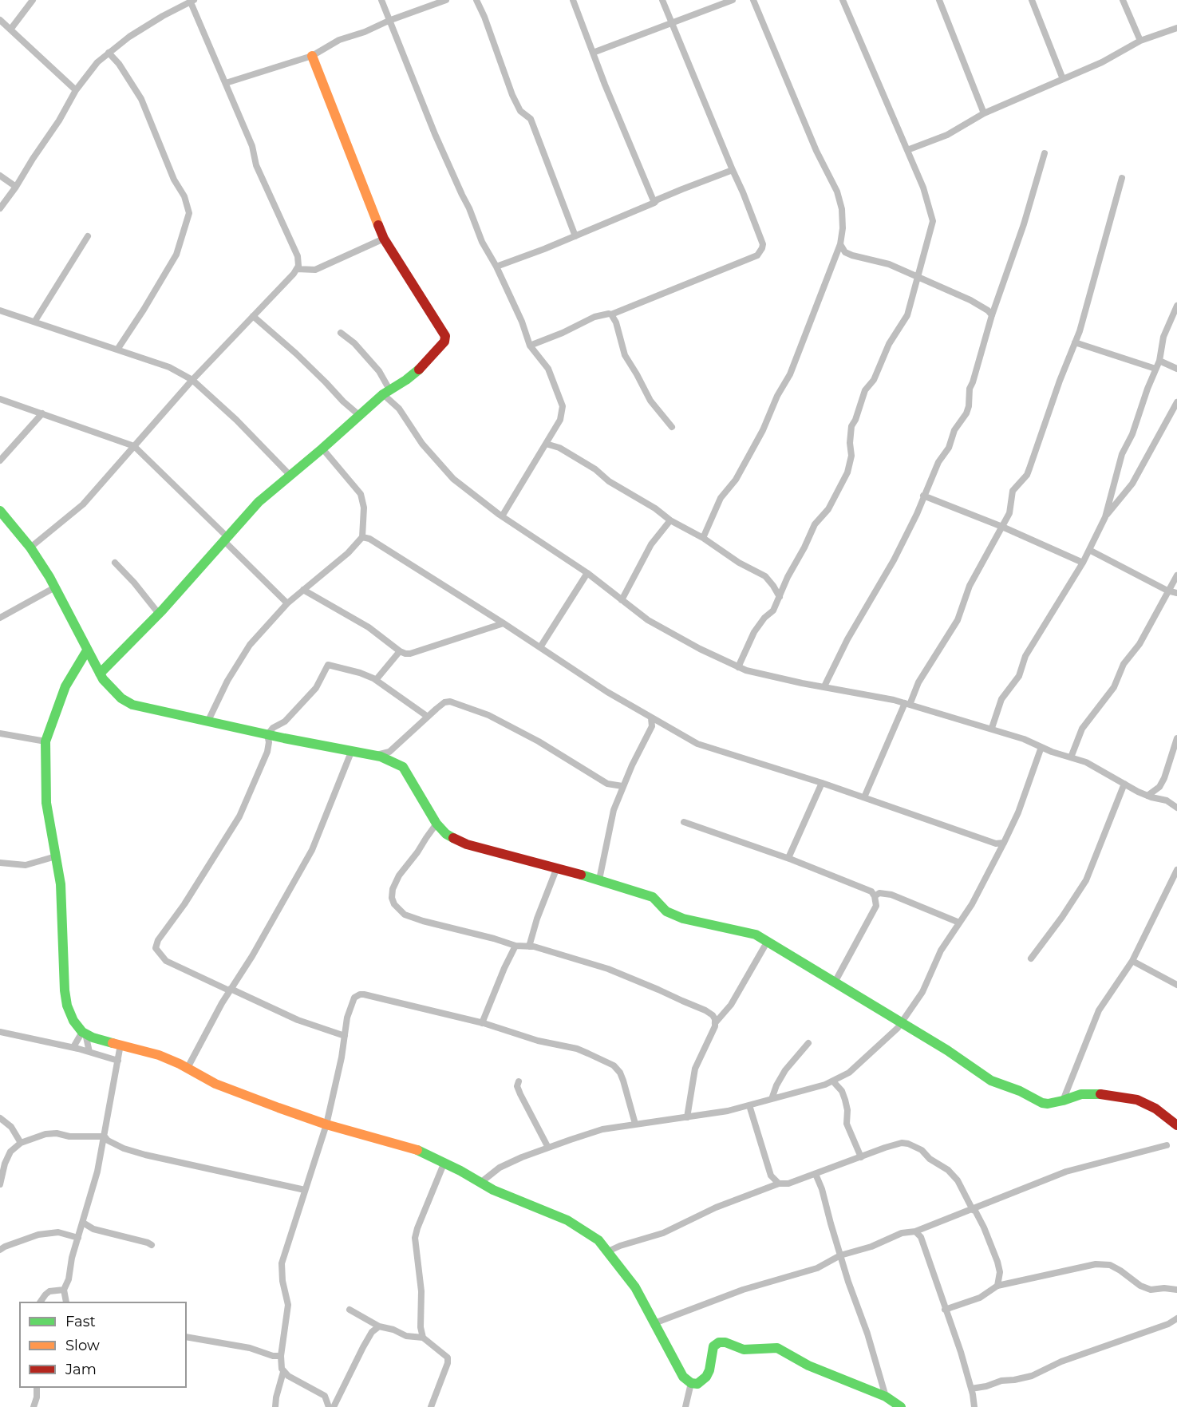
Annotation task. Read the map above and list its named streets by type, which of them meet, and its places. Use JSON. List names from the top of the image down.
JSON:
{
  "legend": ["Fast", "Slow", "Jam"]
}
